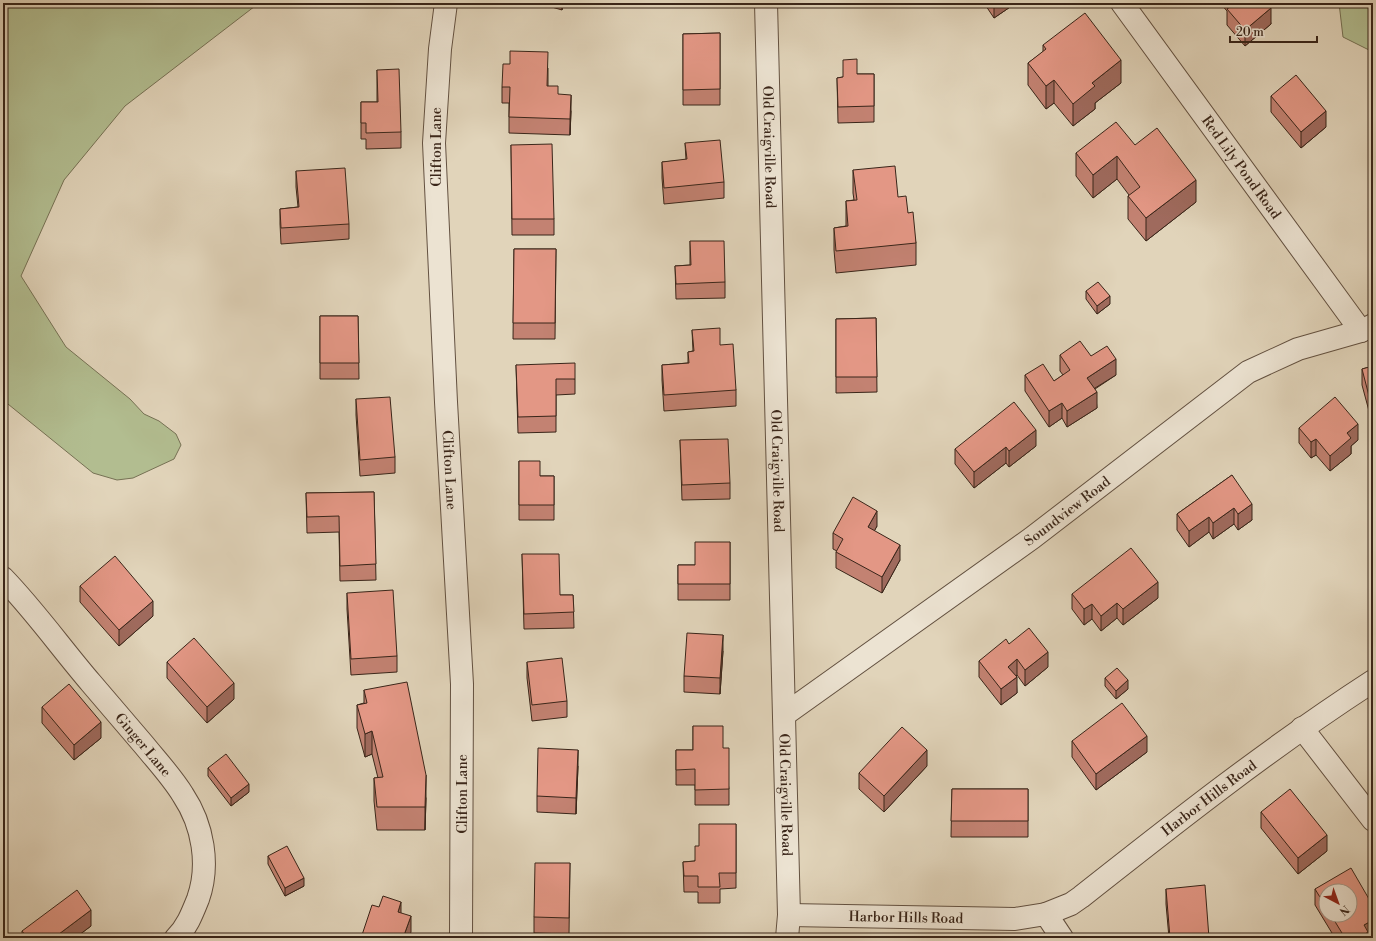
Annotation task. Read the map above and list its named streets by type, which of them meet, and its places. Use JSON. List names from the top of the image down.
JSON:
{
  "streets": {
    "street": [
      "Clifton Lane",
      "Old Craigville Road",
      "Red Lily Pond Road",
      "Soundview Road",
      "Ginger Lane",
      "Harbor Hills Road"
    ]
  },
  "crossings": [
    ["Old Craigville Road", "Soundview Road"],
    ["Old Craigville Road", "Harbor Hills Road"],
    ["Red Lily Pond Road", "Soundview Road"]
  ],
  "scale_bar": "20 m",
  "north": "bottom right"
}
